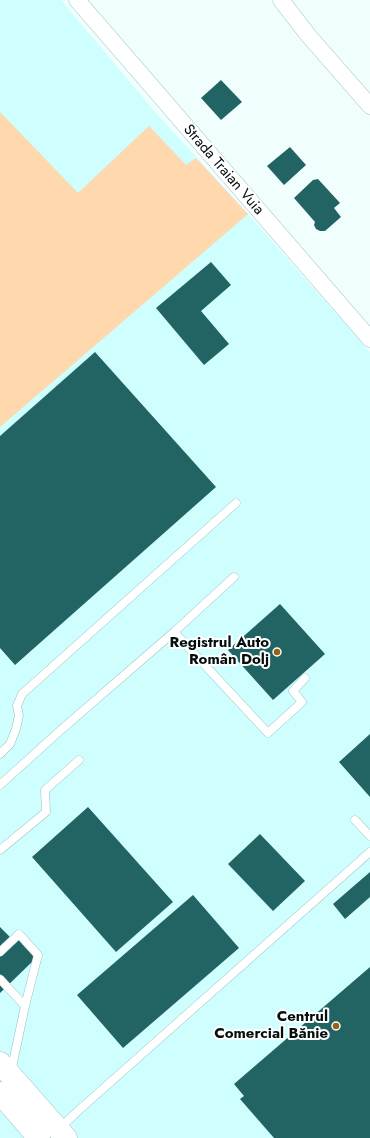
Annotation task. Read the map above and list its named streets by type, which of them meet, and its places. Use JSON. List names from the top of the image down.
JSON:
{
  "streets": {
    "street": ["Strada Traian Vuia"]
  },
  "places": ["Registrul Auto Român Dolj", "Centrul Comercial Bănie"]
}
